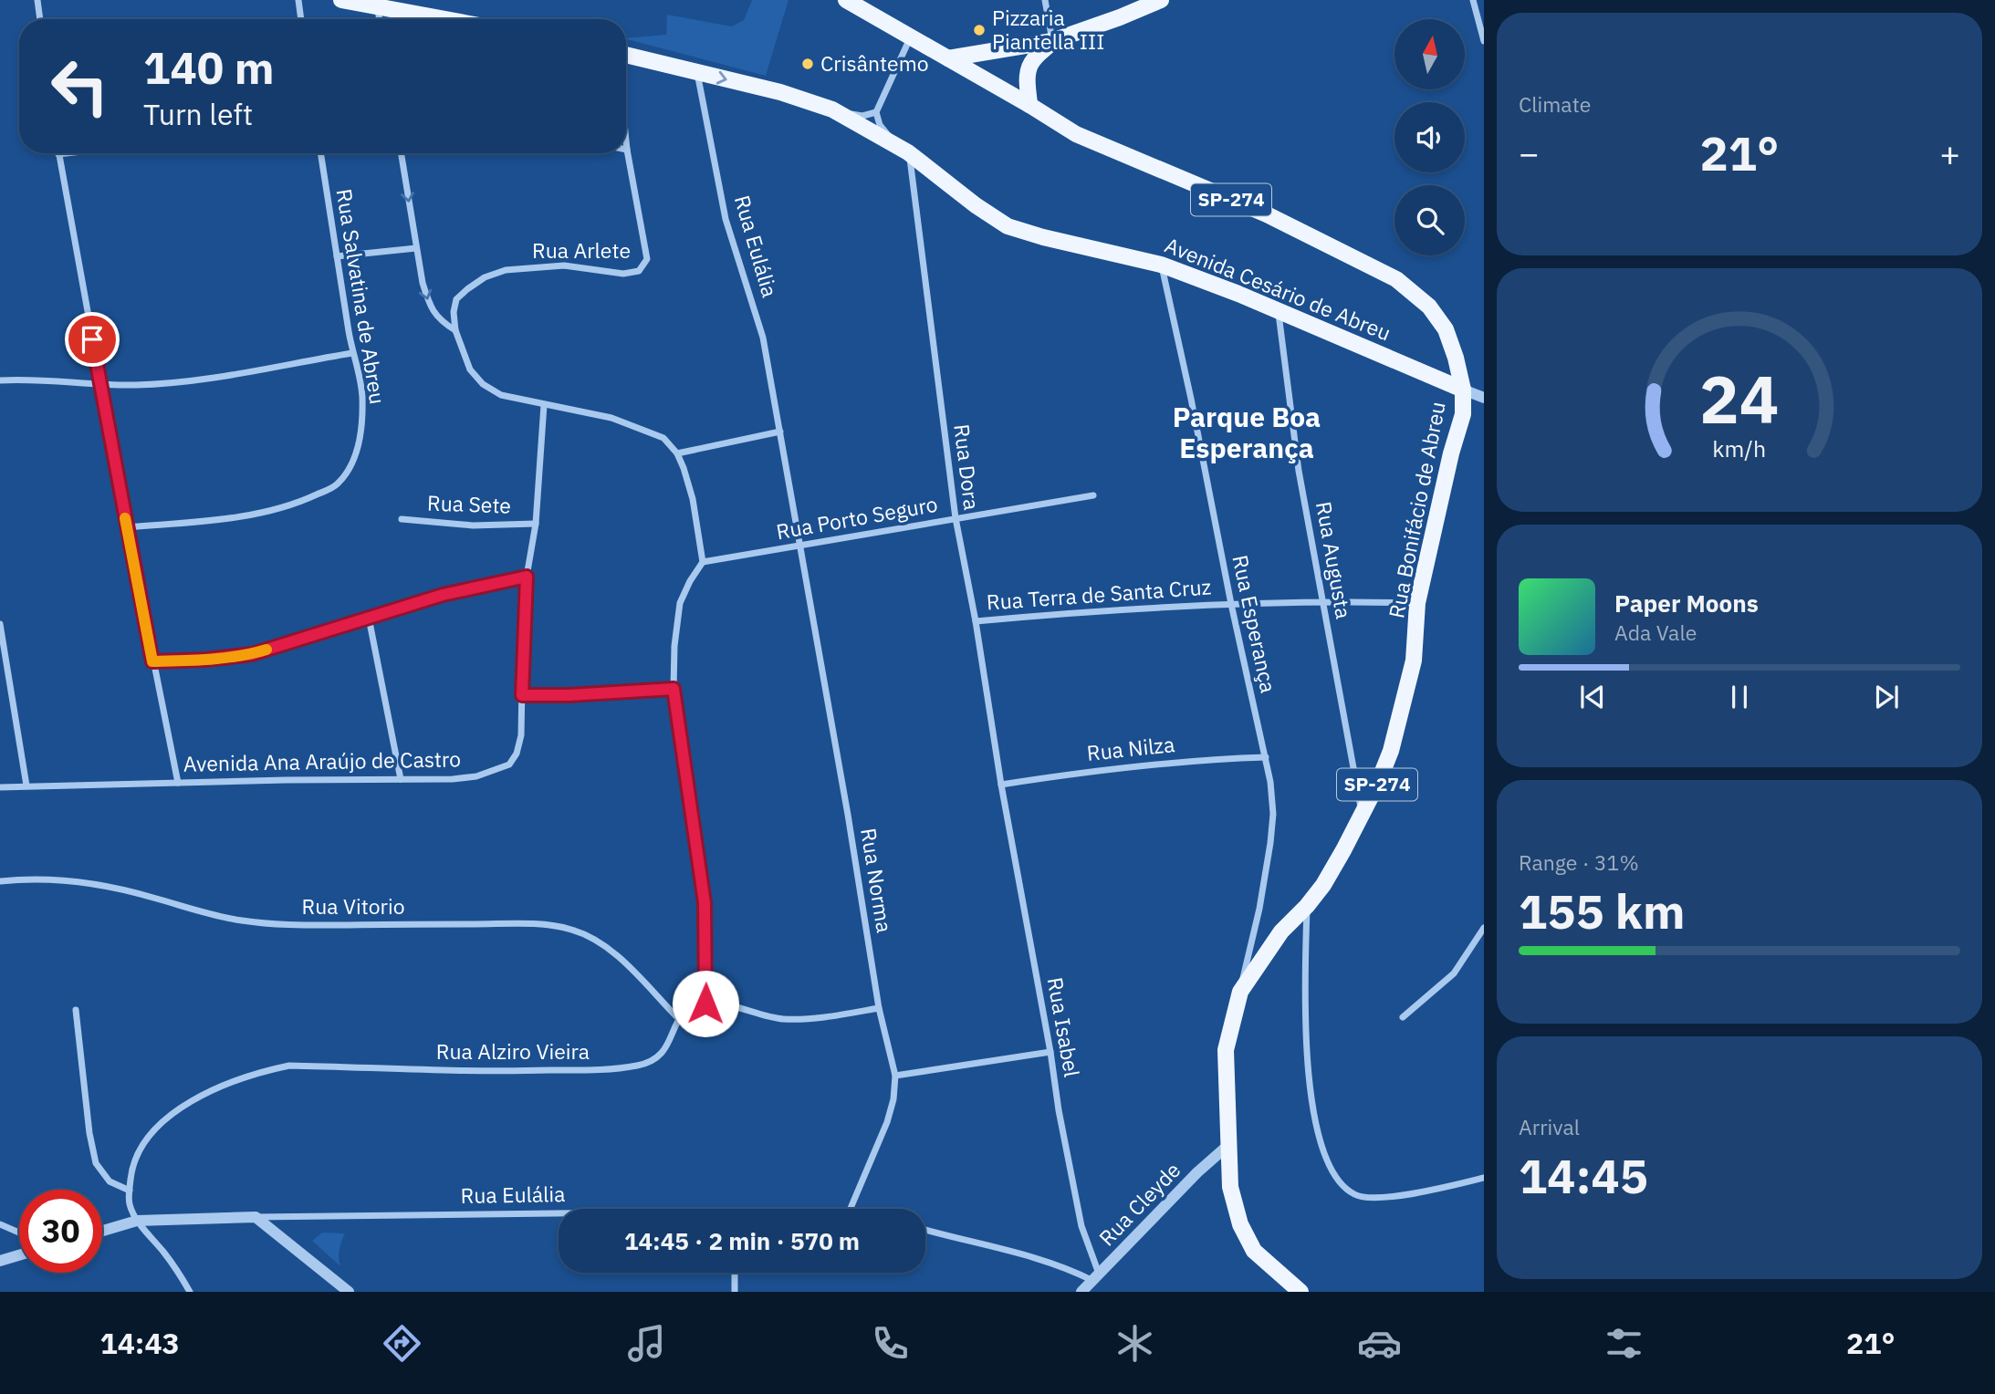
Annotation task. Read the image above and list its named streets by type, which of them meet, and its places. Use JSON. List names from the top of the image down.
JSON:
{
  "streets": {
    "main road": ["SP-274", "Avenida Cesário de Abreu", "Rua Bonifácio de Abreu"],
    "street": [
      "Rua Eulália",
      "Rua Arlete",
      "Rua Salvatina de Abreu",
      "Rua Dora",
      "Rua Sete",
      "Rua Porto Seguro",
      "Rua Augusta",
      "Rua Terra de Santa Cruz",
      "Rua Esperança",
      "Rua Nilza",
      "Avenida Ana Araújo de Castro",
      "Rua Norma",
      "Rua Vitorio",
      "Rua Isabel",
      "Rua Alziro Vieira",
      "Rua Cleyde"
    ]
  },
  "crossings": [
    ["SP-274", "Rua Bonifácio de Abreu"],
    ["SP-274", "Rua Cleyde"],
    ["Rua Eulália", "Avenida Cesário de Abreu"],
    ["Rua Eulália", "Rua Porto Seguro"],
    ["Rua Eulália", "Rua Norma"],
    ["Rua Arlete", "Avenida Ana Araújo de Castro"],
    ["Avenida Cesário de Abreu", "Rua Dora"],
    ["Avenida Cesário de Abreu", "Rua Bonifácio de Abreu"],
    ["Avenida Cesário de Abreu", "Rua Augusta"],
    ["Avenida Cesário de Abreu", "Rua Esperança"],
    ["Rua Dora", "Rua Porto Seguro"],
    ["Rua Dora", "Rua Terra de Santa Cruz"],
    ["Rua Dora", "Rua Nilza"],
    ["Rua Dora", "Rua Isabel"],
    ["Rua Sete", "Avenida Ana Araújo de Castro"],
    ["Rua Bonifácio de Abreu", "Rua Augusta"],
    ["Rua Bonifácio de Abreu", "Rua Terra de Santa Cruz"],
    ["Rua Bonifácio de Abreu", "Rua Esperança"],
    ["Rua Bonifácio de Abreu", "Rua Cleyde"],
    ["Rua Porto Seguro", "Rua Norma"],
    ["Rua Augusta", "Rua Terra de Santa Cruz"],
    ["Rua Terra de Santa Cruz", "Rua Esperança"],
    ["Rua Esperança", "Rua Nilza"],
    ["Rua Nilza", "Rua Isabel"],
    ["Rua Vitorio", "Rua Alziro Vieira"],
    ["Rua Isabel", "Rua Cleyde"]
  ],
  "districts": ["Parque Boa Esperança"],
  "places": ["Pizzaria Piantella III", "Crisântemo"],
  "north": "top",
  "page": {
    "tile": [
      "Climate",
      ["Range · 31%", "155 km"],
      ["Arrival", "14:45"]
    ],
    "turn": ["140 m", "Turn left"],
    "heat": ["−", "21°", "+"],
    "song": ["Paper Moons", "Ada Vale"],
    "limit": "30",
    "trip": "14:45 · 2 min · 570 m",
    "tabs": ["14:43", "21°"],
    "gauge": ["24", "km/h"]
  }
}
